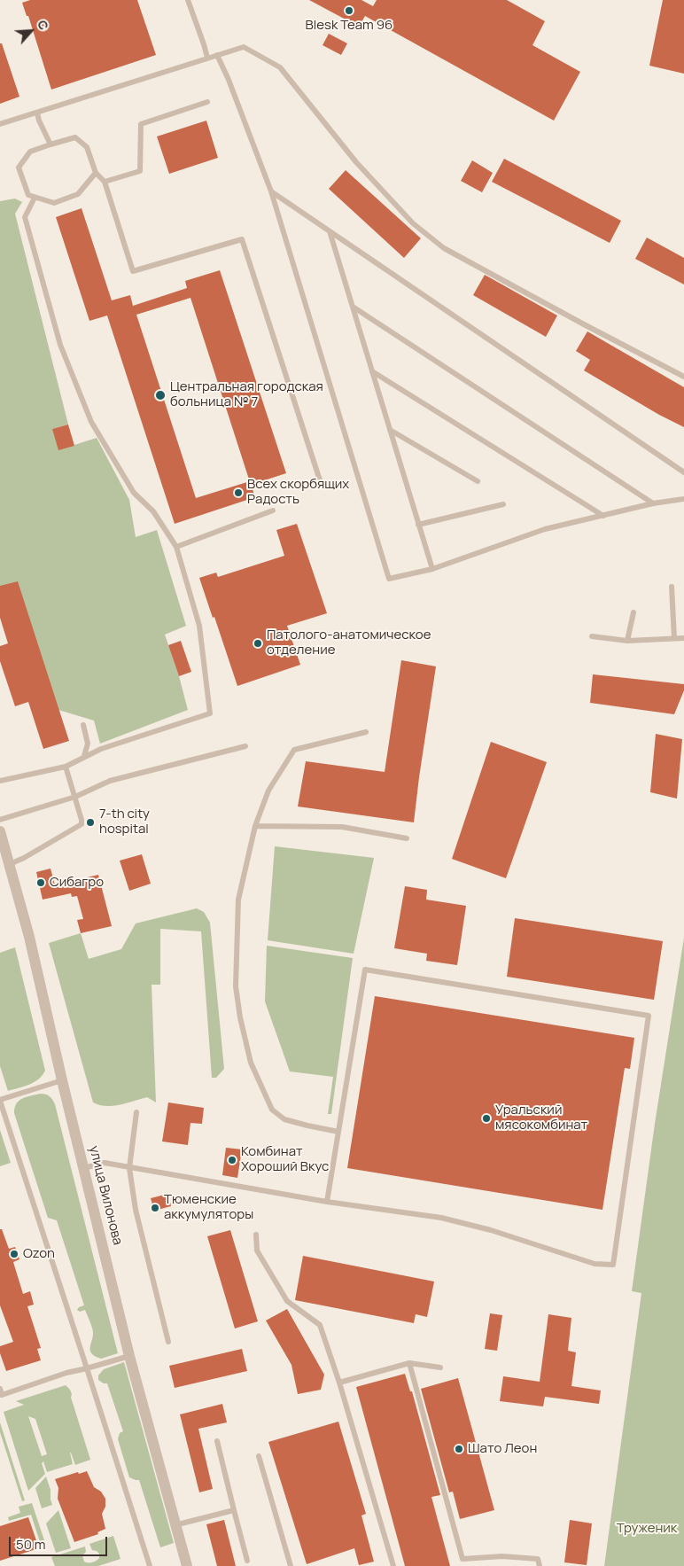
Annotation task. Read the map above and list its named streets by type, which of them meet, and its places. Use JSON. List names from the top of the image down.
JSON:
{
  "streets": {
    "street": ["улица Вилонова"]
  },
  "parks": ["Труженик"],
  "places": [
    "Blesk Team 96",
    "Центральная городская больница № 7",
    "Всех скорбящих Радость",
    "Патолого-анатомическое отделение",
    "7-th city hospital",
    "Сибагро",
    "Уральский мясокомбинат",
    "Комбинат Хороший Вкус",
    "Тюменские аккумуляторы",
    "Ozon",
    "Шато Леон"
  ],
  "scale_bar": "50 m",
  "north": "top right"
}
